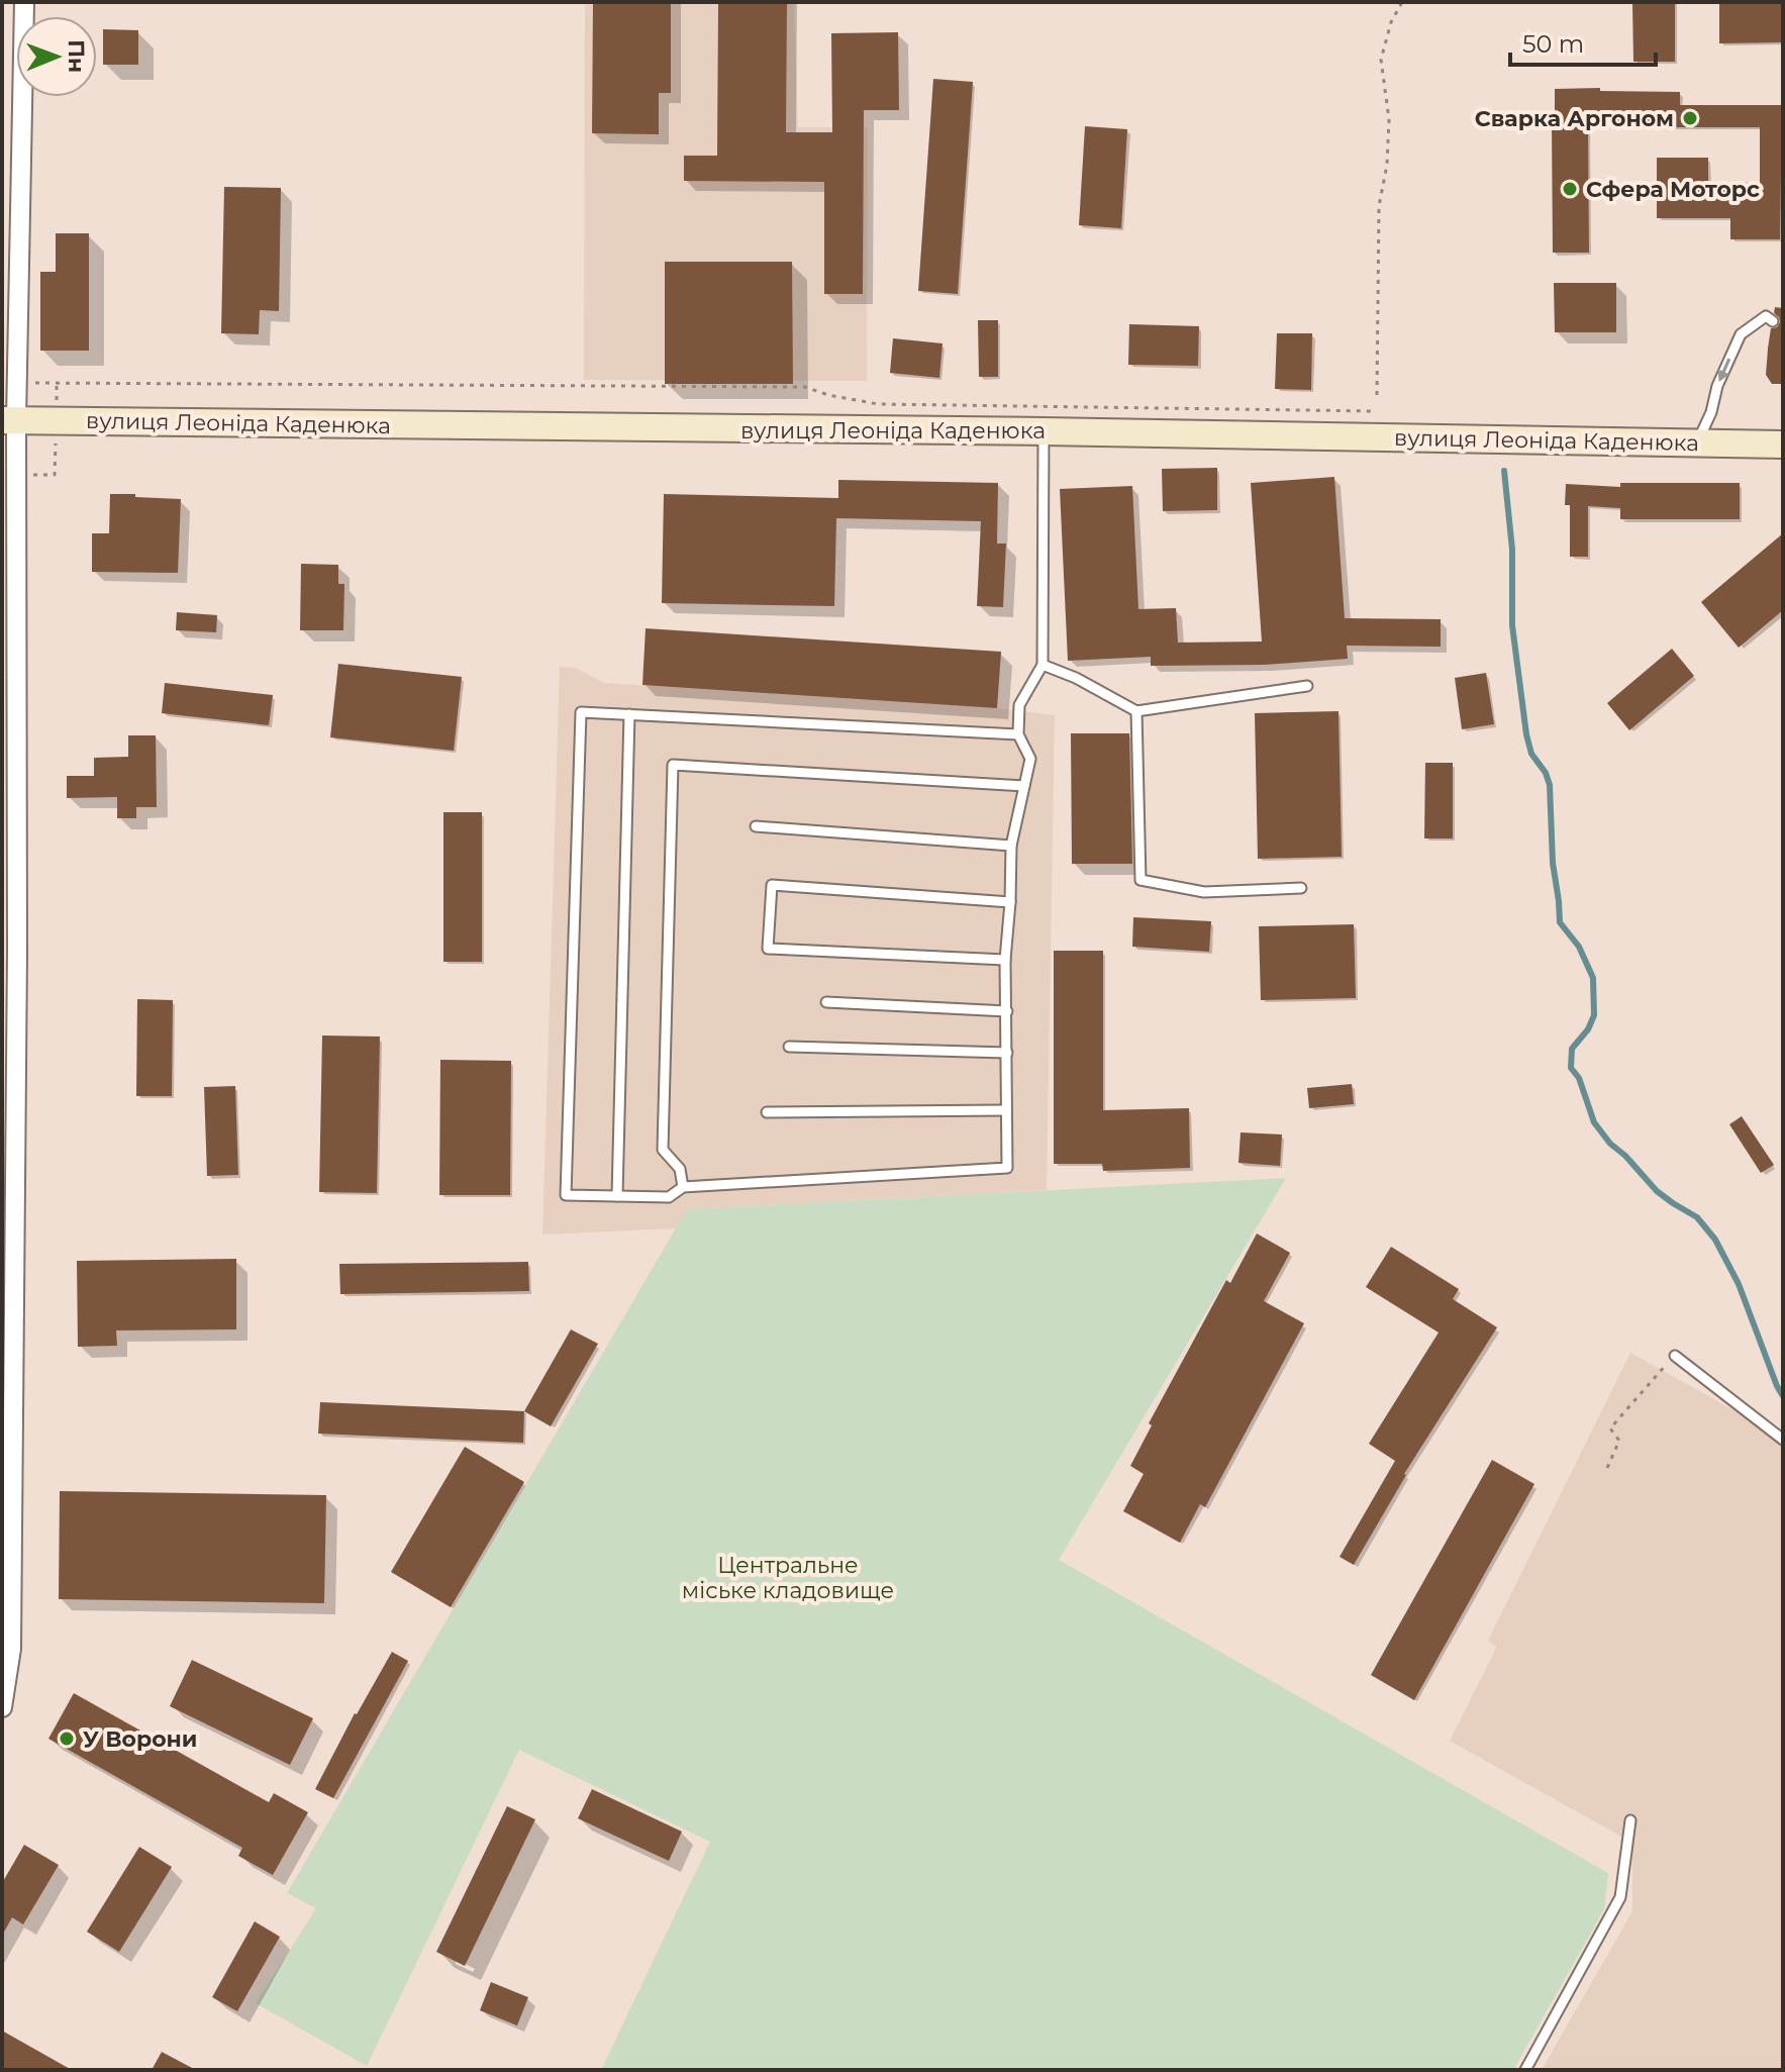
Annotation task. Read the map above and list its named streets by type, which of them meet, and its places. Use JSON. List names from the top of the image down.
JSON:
{
  "streets": {
    "street": ["вулиця Леоніда Каденюка"]
  },
  "parks": ["Центральне міське кладовище"],
  "places": ["Сварка Аргоном", "Сфера Моторс", "У Ворони"],
  "scale_bar": "50 m",
  "north": "right"
}
